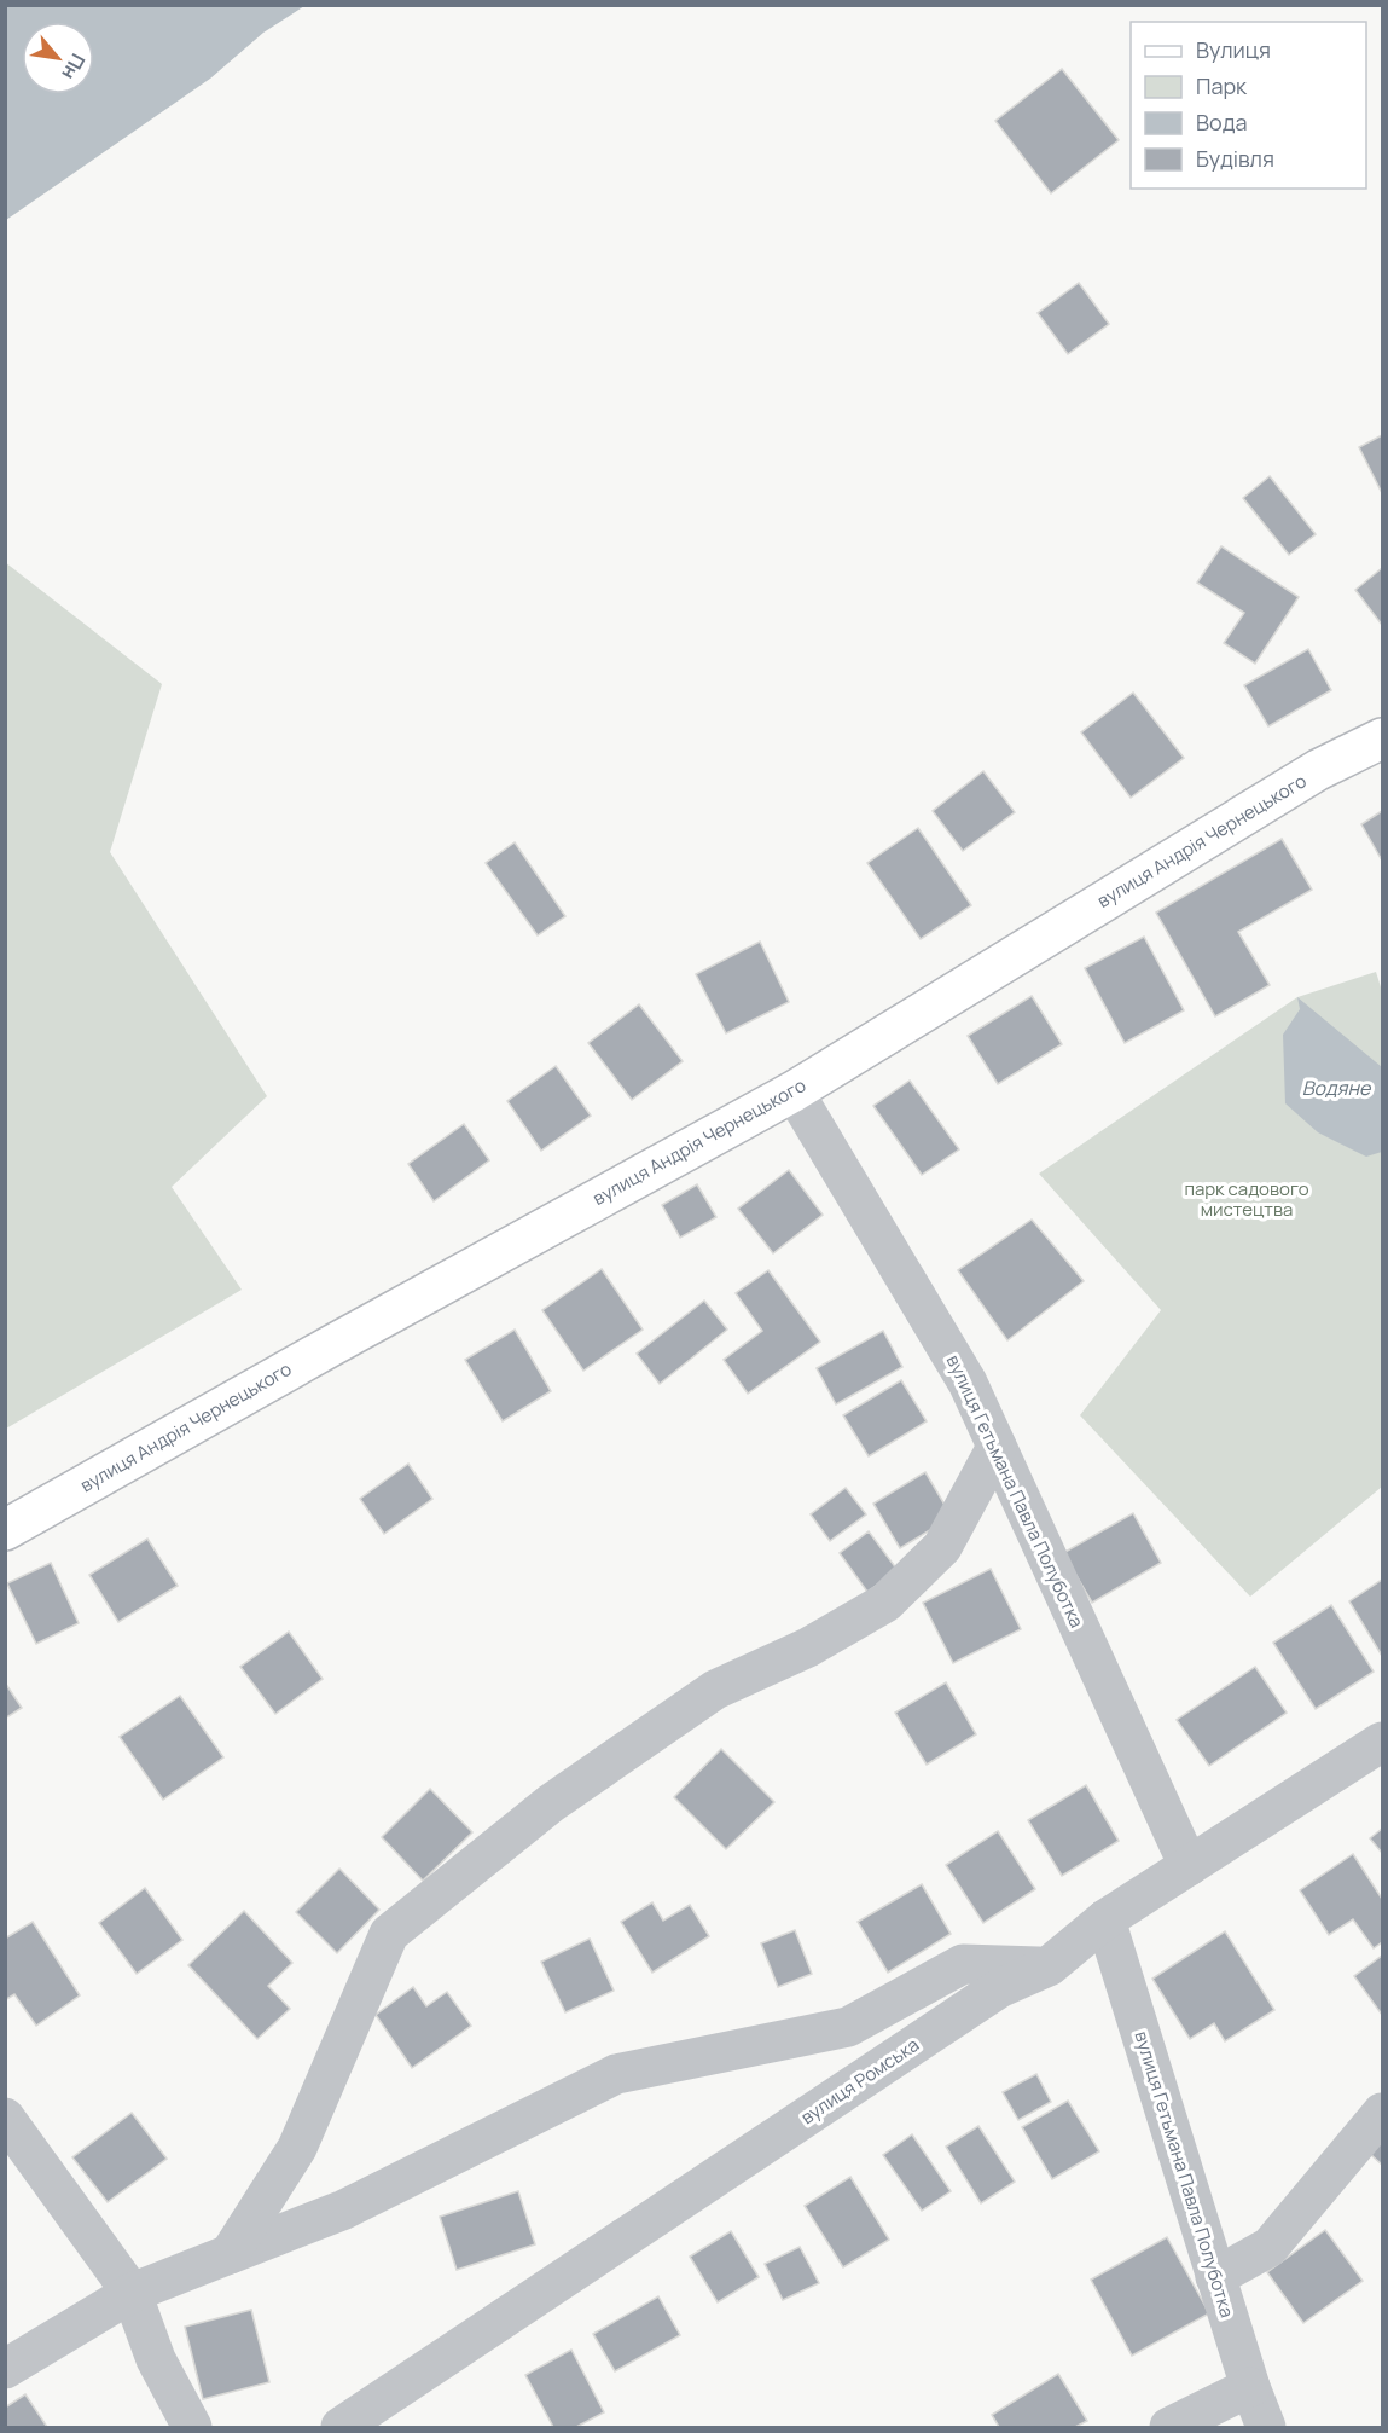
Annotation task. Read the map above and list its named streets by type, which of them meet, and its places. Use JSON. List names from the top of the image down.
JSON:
{
  "streets": {
    "street": ["вулиця Андрія Чернецького", "вулиця Гетьмана Павла Полуботка", "вулиця Ромська"]
  },
  "crossings": [
    ["вулиця Андрія Чернецького", "вулиця Гетьмана Павла Полуботка"],
    ["вулиця Гетьмана Павла Полуботка", "вулиця Ромська"]
  ],
  "water": ["Водяне"],
  "parks": ["парк садового мистецтва"],
  "legend": [
    "Вулиця",
    "Парк",
    "Вода",
    "Будівля"
  ],
  "north": "bottom right"
}
